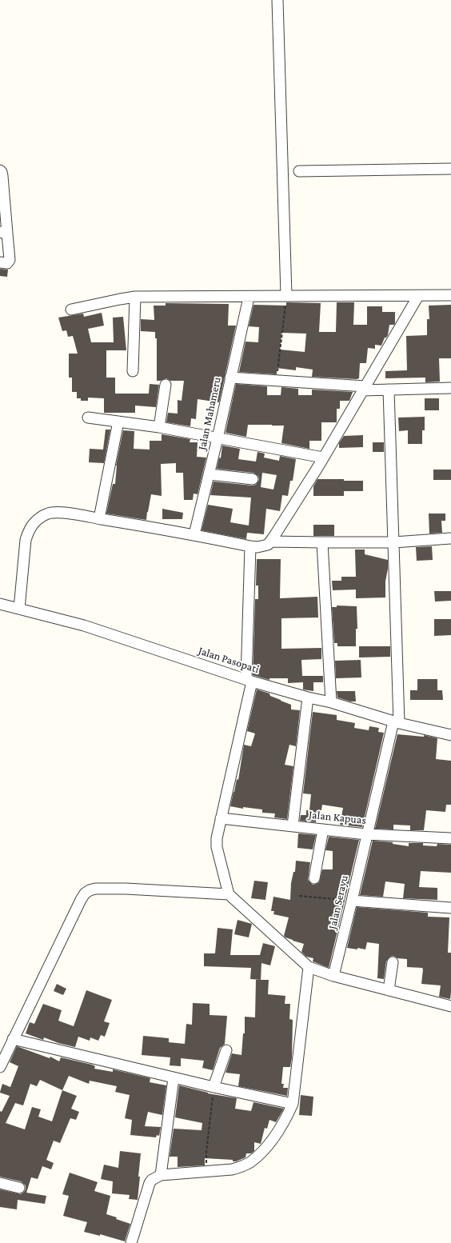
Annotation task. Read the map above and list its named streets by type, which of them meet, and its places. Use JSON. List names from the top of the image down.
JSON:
{
  "streets": {
    "street": [
      "Jalan Mahameru",
      "Jalan Pasopati",
      "Jalan Kapuas",
      "Jalan Serayu"
    ]
  },
  "crossings": [
    ["Jalan Pasopati", "Jalan Serayu"],
    ["Jalan Kapuas", "Jalan Serayu"]
  ]
}
